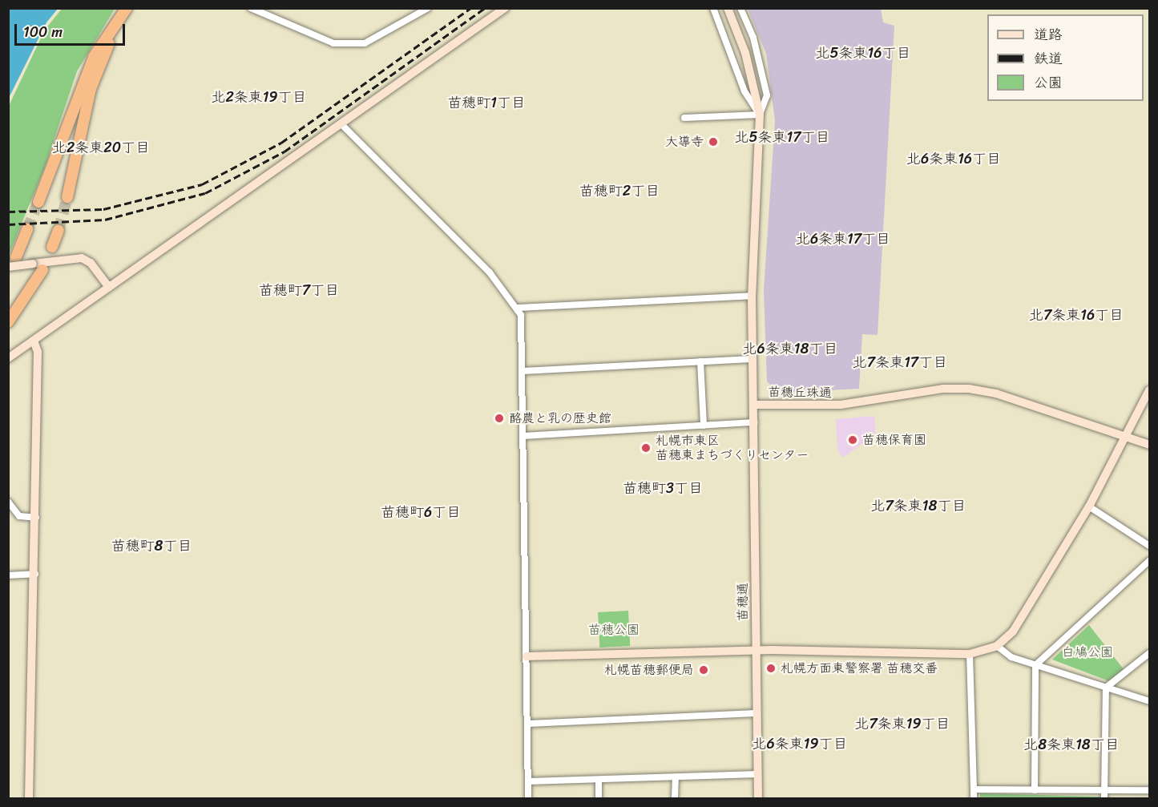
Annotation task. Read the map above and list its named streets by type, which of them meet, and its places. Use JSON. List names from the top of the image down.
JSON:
{
  "streets": {
    "street": ["苗穂丘珠通", "苗穂通"]
  },
  "crossings": [
    ["苗穂丘珠通", "苗穂通"]
  ],
  "districts": [
    "北5条東16丁目",
    "北2条東19丁目",
    "苗穂町1丁目",
    "北5条東17丁目",
    "北2条東20丁目",
    "北6条東16丁目",
    "苗穂町2丁目",
    "北6条東17丁目",
    "苗穂町7丁目",
    "北7条東16丁目",
    "北6条東18丁目",
    "北7条東17丁目",
    "苗穂町3丁目",
    "北7条東18丁目",
    "苗穂町6丁目",
    "苗穂町8丁目",
    "北7条東19丁目",
    "北6条東19丁目",
    "北8条東18丁目"
  ],
  "parks": ["苗穂公園", "白鳩公園"],
  "places": [
    "大導寺",
    "酪農と乳の歴史館",
    "苗穂保育園",
    "札幌市東区 苗穂東まちづくりセンター",
    "札幌方面東警察署 苗穂交番",
    "札幌苗穂郵便局"
  ],
  "legend": ["道路", "鉄道", "公園"],
  "scale_bar": "100 m"
}
